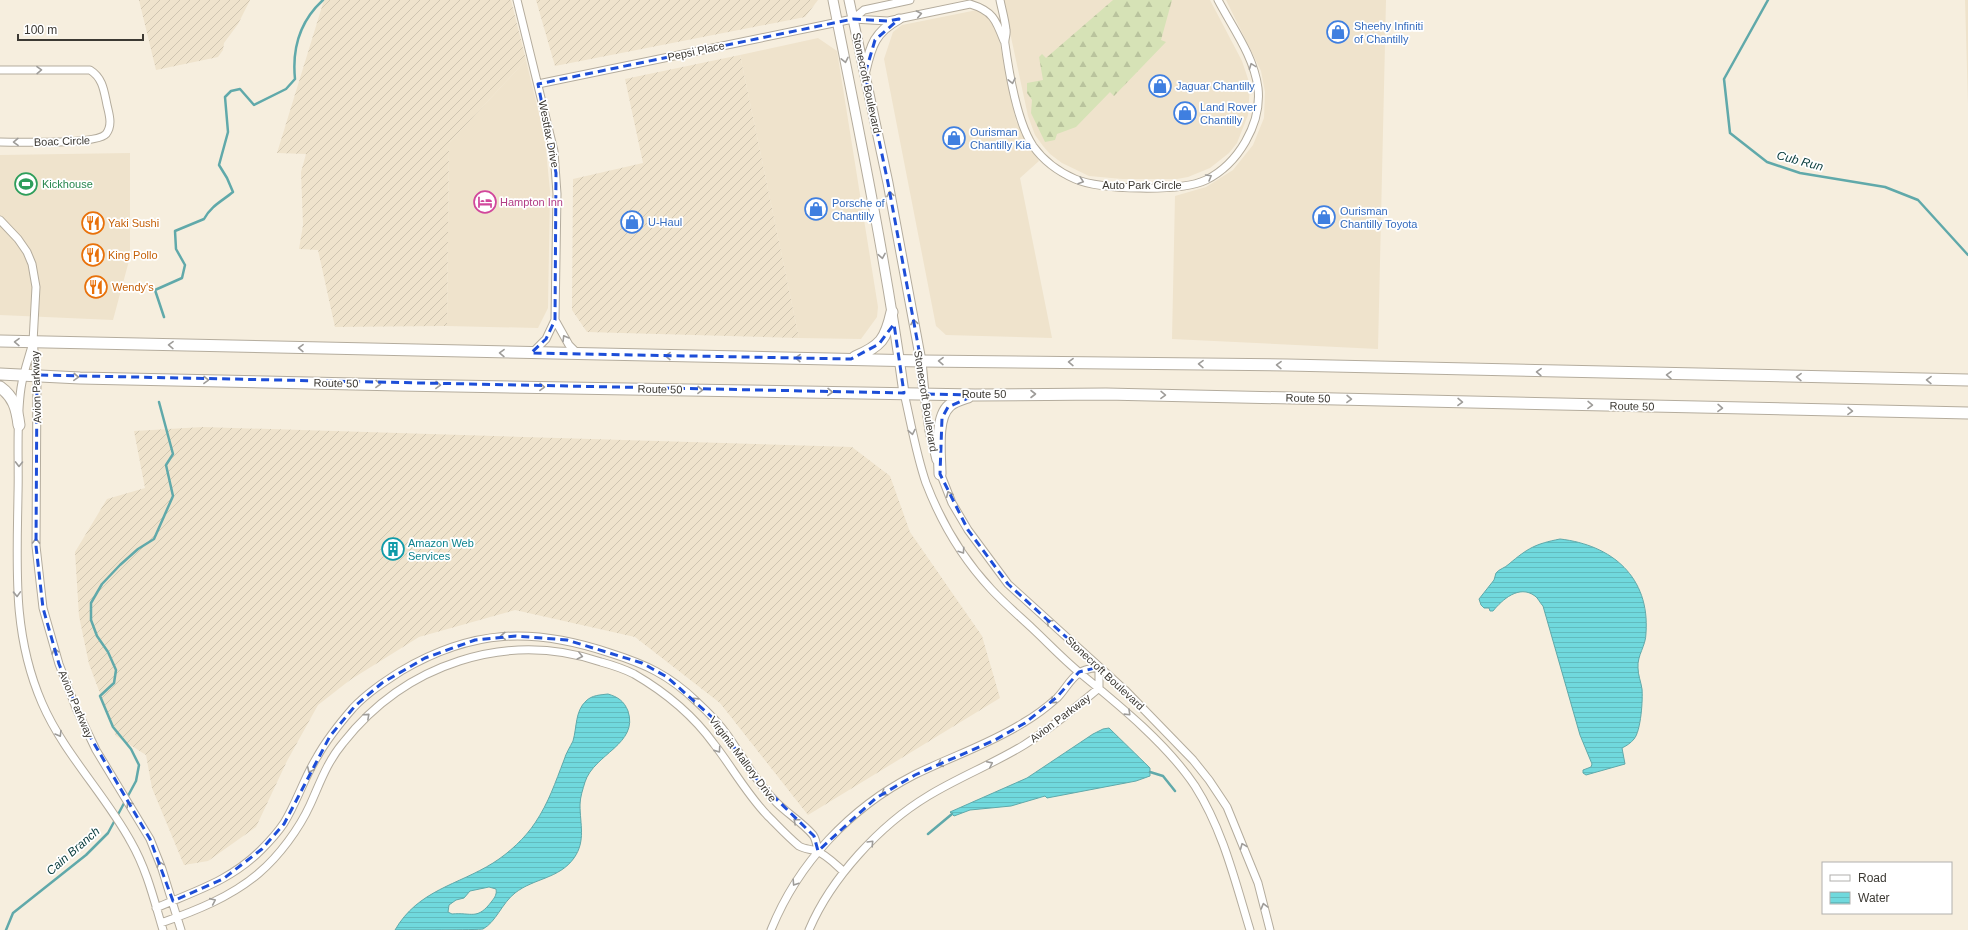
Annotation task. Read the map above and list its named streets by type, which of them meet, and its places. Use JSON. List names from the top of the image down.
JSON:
{
  "streets": {
    "highway": ["Route 50"],
    "main road": ["Stonecroft Boulevard"],
    "street": [
      "Pepsi Place",
      "Westfax Drive",
      "Boac Circle",
      "Auto Park Circle",
      "Avion Parkway",
      "Virginia Mallory Drive"
    ]
  },
  "crossings": [
    ["Pepsi Place", "Stonecroft Boulevard"],
    ["Pepsi Place", "Westfax Drive"],
    ["Stonecroft Boulevard", "Route 50"],
    ["Stonecroft Boulevard", "Avion Parkway"],
    ["Route 50", "Avion Parkway"],
    ["Avion Parkway", "Virginia Mallory Drive"]
  ],
  "water": ["Cub Run", "Cain Branch"],
  "places": {
    "shop": [
      "Sheehy Infiniti of Chantilly",
      "Jaguar Chantilly",
      "Land Rover Chantilly",
      "Ourisman Chantilly Kia",
      "Porsche of Chantilly",
      "Ourisman Chantilly Toyota",
      "U-Haul"
    ],
    "sports": ["Kickhouse"],
    "hotel": ["Hampton Inn"],
    "restaurant": ["Yaki Sushi", "King Pollo", "Wendy's"],
    "building": ["Amazon Web Services"]
  },
  "legend": ["Road", "Water"],
  "scale_bar": "100 m"
}
